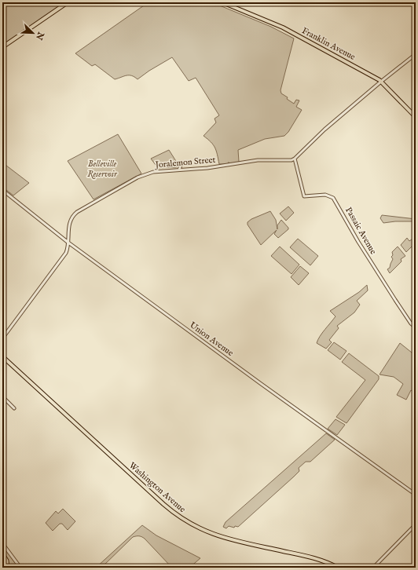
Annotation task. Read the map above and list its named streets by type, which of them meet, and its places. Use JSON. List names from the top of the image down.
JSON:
{
  "streets": {
    "main road": ["Franklin Avenue", "Washington Avenue"],
    "street": ["Joralemon Street", "Passaic Avenue", "Union Avenue"]
  },
  "crossings": [
    ["Joralemon Street", "Passaic Avenue"],
    ["Joralemon Street", "Union Avenue"]
  ],
  "parks": ["Belleville Reservoir"],
  "north": "bottom right"
}
